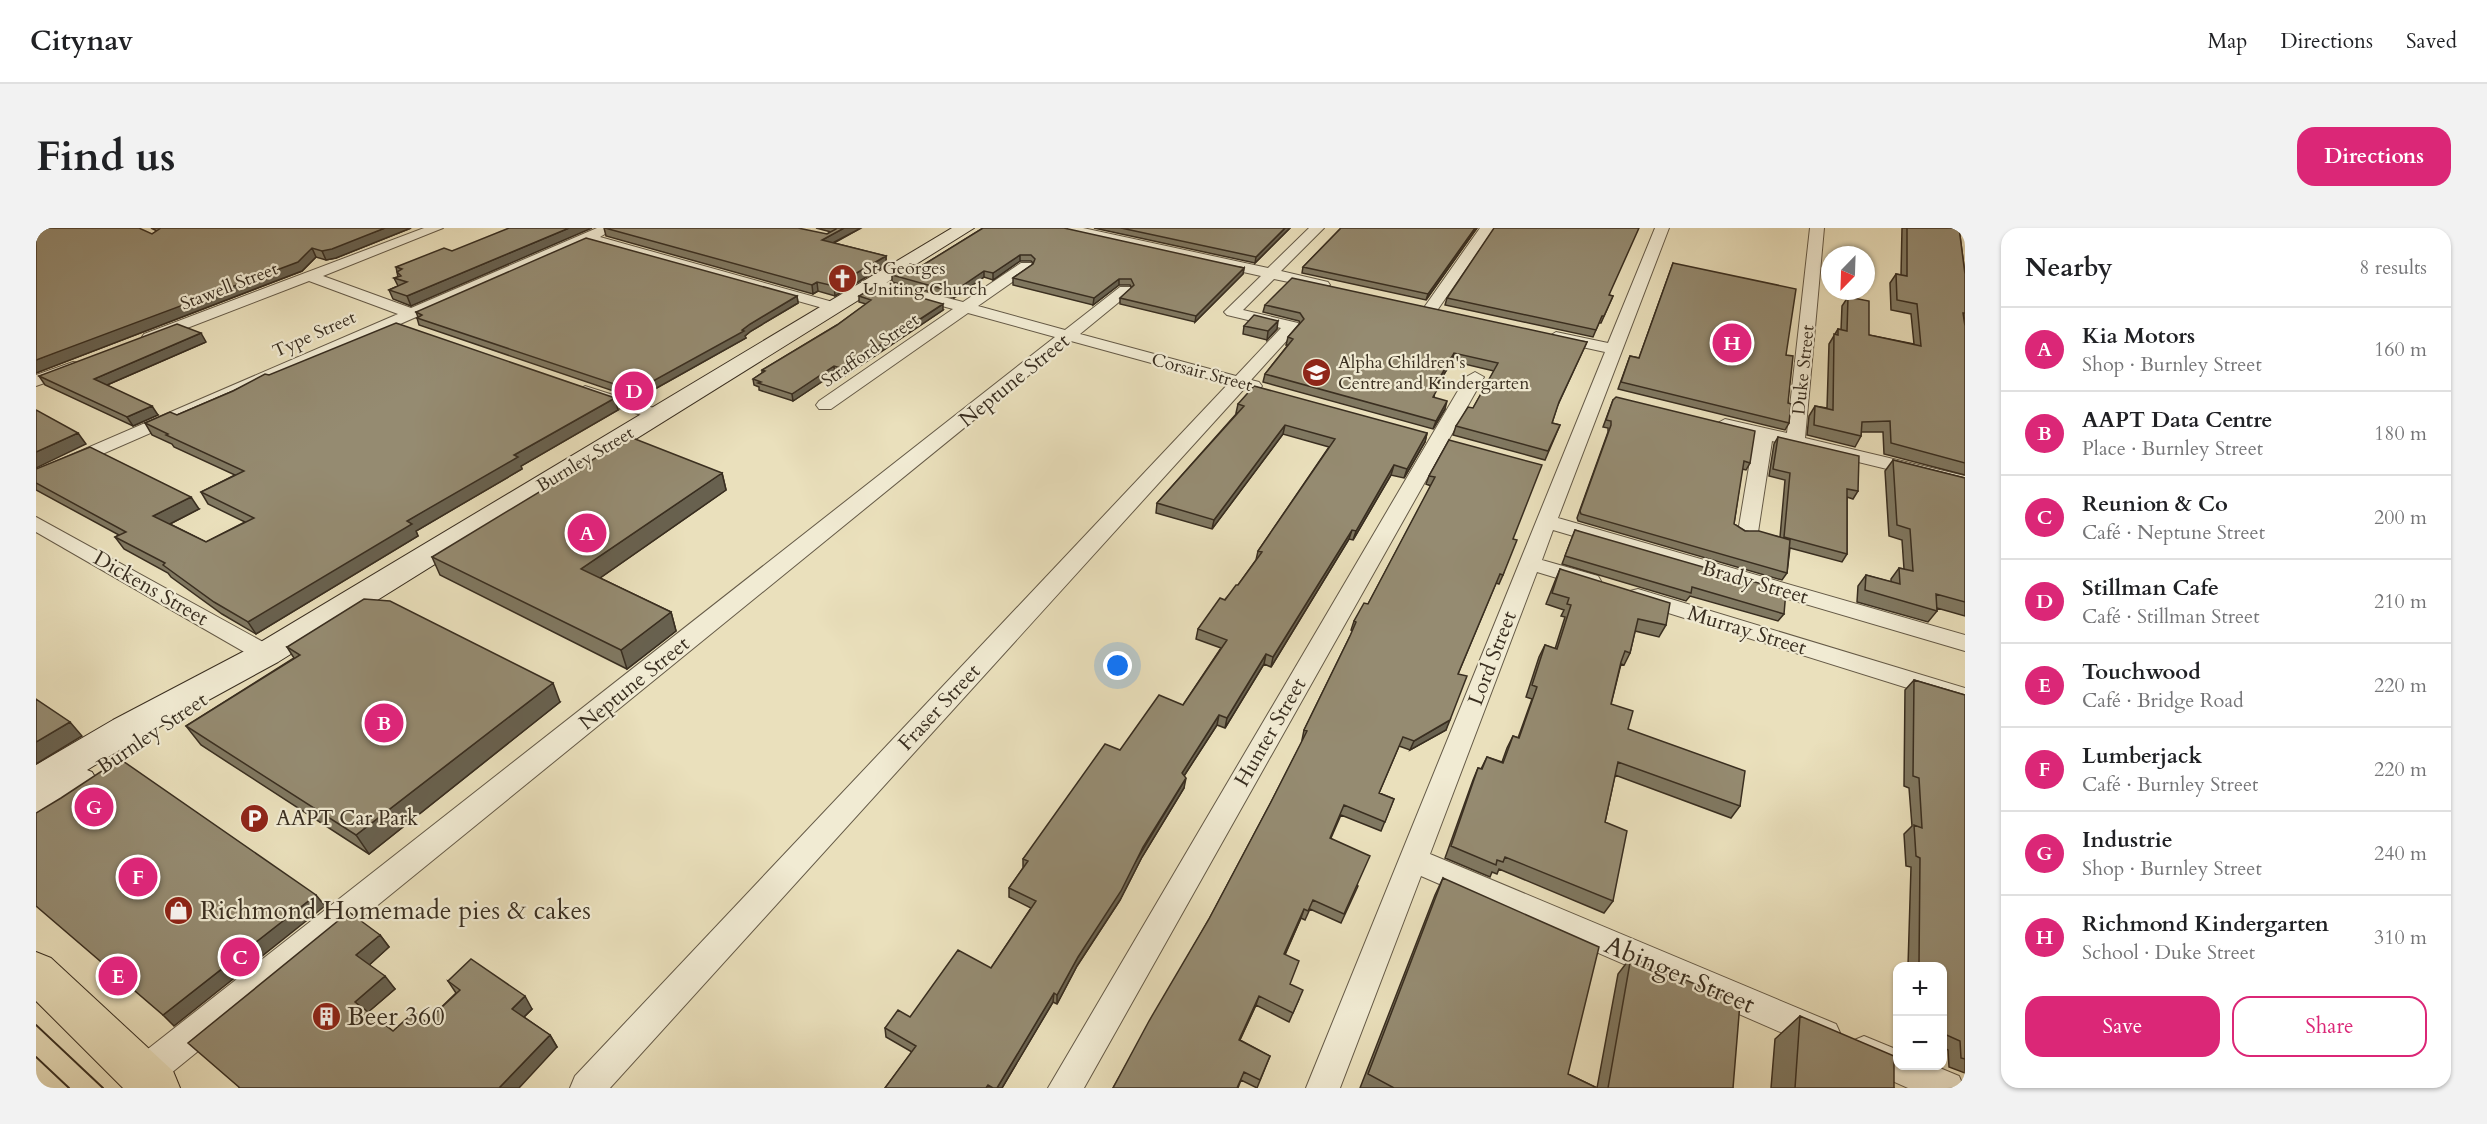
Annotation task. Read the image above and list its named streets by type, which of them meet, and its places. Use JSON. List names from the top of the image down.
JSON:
{
  "streets": {
    "main road": ["Burnley Street"],
    "street": [
      "Stawell Street",
      "Type Street",
      "Strafford Street",
      "Duke Street",
      "Corsair Street",
      "Neptune Street",
      "Brady Street",
      "Dickens Street",
      "Murray Street",
      "Lord Street",
      "Fraser Street",
      "Hunter Street",
      "Abinger Street"
    ]
  },
  "crossings": [
    ["Strafford Street", "Corsair Street"],
    ["Corsair Street", "Neptune Street"],
    ["Corsair Street", "Burnley Street"],
    ["Corsair Street", "Fraser Street"],
    ["Burnley Street", "Dickens Street"],
    ["Brady Street", "Lord Street"],
    ["Murray Street", "Lord Street"],
    ["Lord Street", "Abinger Street"]
  ],
  "places": {
    "church": ["St Georges Uniting Church"],
    "school or university": ["Alpha Children's Centre and Kindergarten"],
    "parking": ["AAPT Car Park"],
    "shop": ["Richmond Homemade pies & cakes"],
    "building": ["Beer 360"]
  },
  "north": "bottom left",
  "page": {
    "header": "Citynav",
    "nav": ["Map", "Directions", "Saved"],
    "buttons": [
      "Directions",
      ["Save", "Share"]
    ],
    "title": "Find us",
    "heading": ["Nearby", "8 results"],
    "list": [
      {
        "mark": "A",
        "name": "Kia Motors",
        "note": "Shop · Burnley Street",
        "value": "160 m"
      },
      {
        "mark": "B",
        "name": "AAPT Data Centre",
        "note": "Place · Burnley Street",
        "value": "180 m"
      },
      {
        "mark": "C",
        "name": "Reunion & Co",
        "note": "Café · Neptune Street",
        "value": "200 m"
      },
      {
        "mark": "D",
        "name": "Stillman Cafe",
        "note": "Café · Stillman Street",
        "value": "210 m"
      },
      {
        "mark": "E",
        "name": "Touchwood",
        "note": "Café · Bridge Road",
        "value": "220 m"
      },
      {
        "mark": "F",
        "name": "Lumberjack",
        "note": "Café · Burnley Street",
        "value": "220 m"
      },
      {
        "mark": "G",
        "name": "Industrie",
        "note": "Shop · Burnley Street",
        "value": "240 m"
      },
      {
        "mark": "H",
        "name": "Richmond Kindergarten",
        "note": "School · Duke Street",
        "value": "310 m"
      }
    ],
    "pins": [
      "H",
      "D",
      "A",
      "B",
      "G",
      "F",
      "C",
      "E"
    ],
    "map_buttons": ["+", "−"]
  }
}
